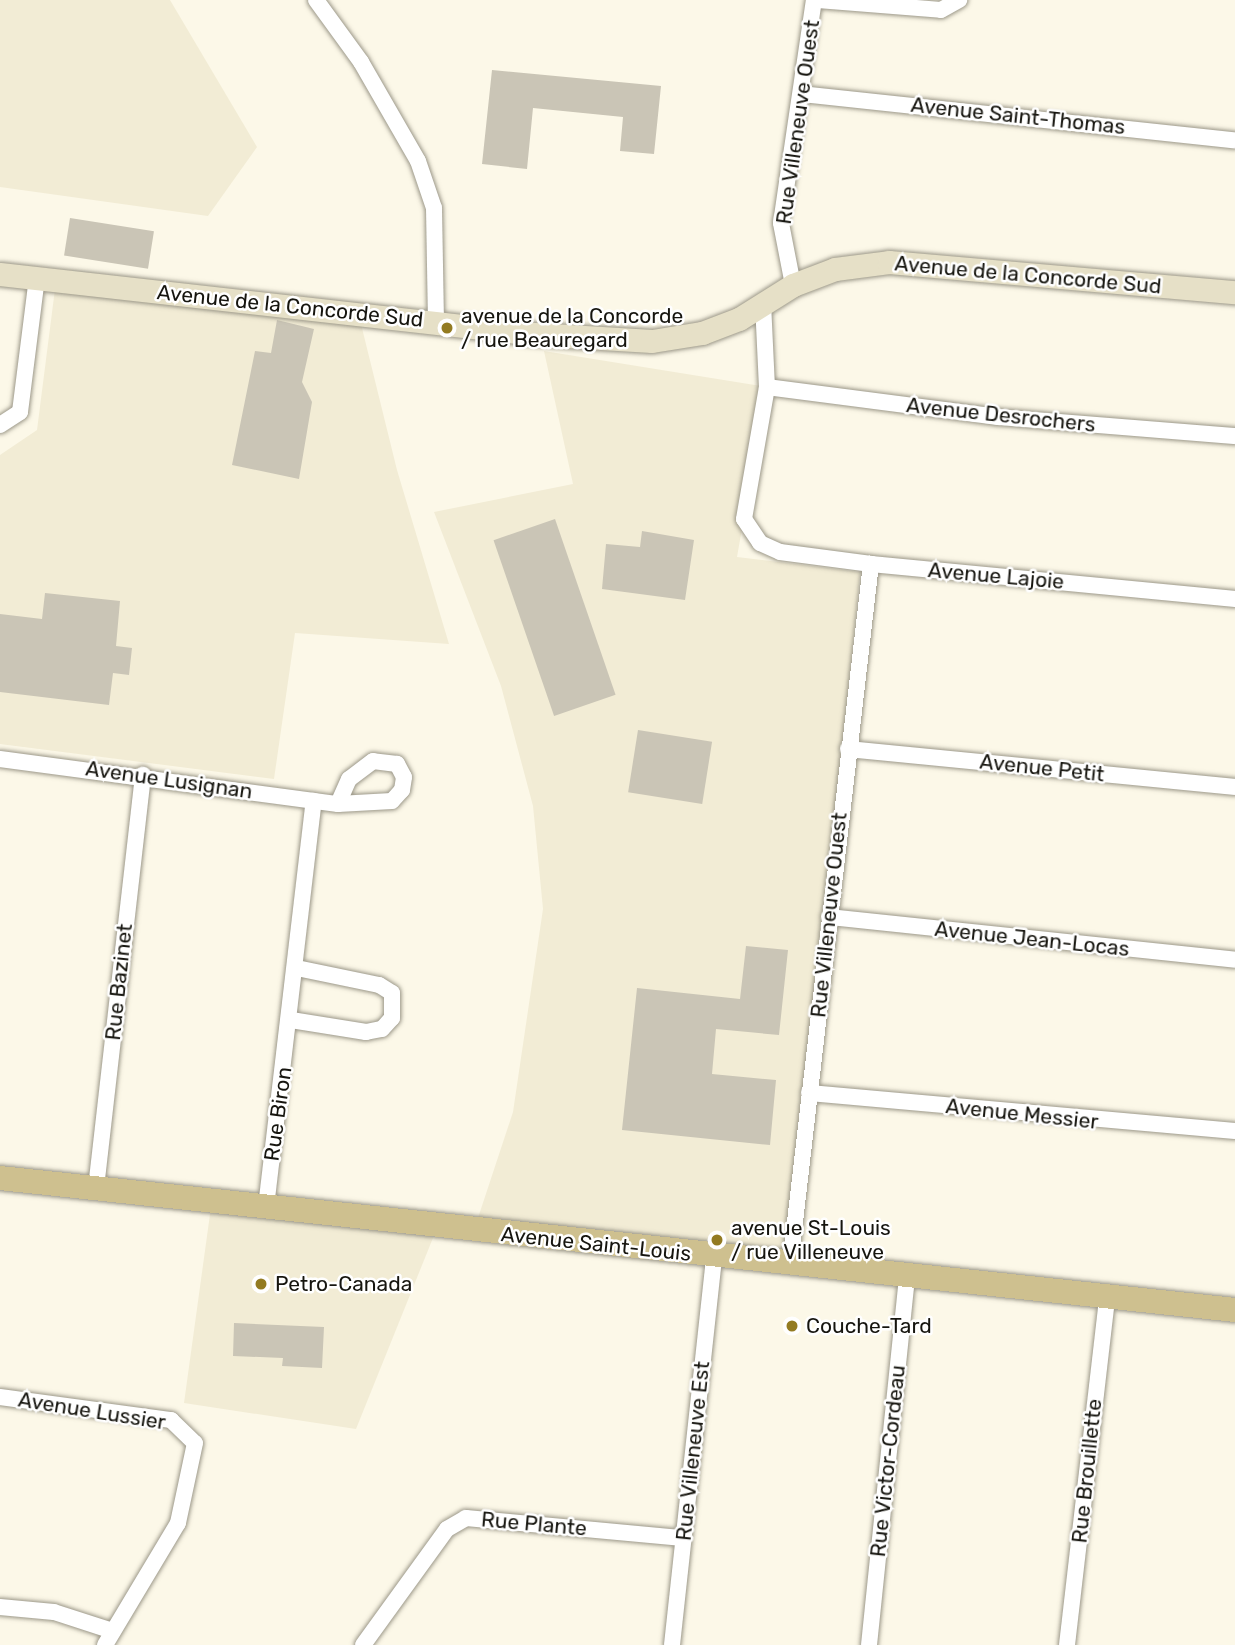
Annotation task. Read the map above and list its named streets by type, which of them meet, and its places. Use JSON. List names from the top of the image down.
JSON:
{
  "streets": {
    "main road": ["Avenue Saint-Louis"],
    "street": [
      "Avenue Saint-Thomas",
      "Rue Villeneuve Ouest",
      "Avenue de la Concorde Sud",
      "Avenue Desrochers",
      "Avenue Lajoie",
      "Avenue Petit",
      "Avenue Lusignan",
      "Avenue Jean-Locas",
      "Rue Bazinet",
      "Rue Biron",
      "Avenue Messier",
      "Avenue Lussier",
      "Rue Villeneuve Est",
      "Rue Victor-Cordeau",
      "Rue Brouillette",
      "Rue Plante"
    ]
  },
  "crossings": [
    ["Avenue Saint-Thomas", "Rue Villeneuve Ouest"],
    ["Rue Villeneuve Ouest", "Avenue de la Concorde Sud"],
    ["Rue Villeneuve Ouest", "Avenue Lajoie"],
    ["Rue Villeneuve Ouest", "Avenue Petit"],
    ["Rue Villeneuve Ouest", "Avenue Jean-Locas"],
    ["Rue Villeneuve Ouest", "Avenue Messier"],
    ["Rue Villeneuve Ouest", "Avenue Saint-Louis"],
    ["Avenue Desrochers", "Avenue Lajoie"],
    ["Avenue Lusignan", "Rue Bazinet"],
    ["Avenue Lusignan", "Rue Biron"],
    ["Rue Bazinet", "Avenue Saint-Louis"],
    ["Rue Biron", "Avenue Saint-Louis"],
    ["Avenue Saint-Louis", "Rue Villeneuve Est"],
    ["Avenue Saint-Louis", "Rue Victor-Cordeau"],
    ["Avenue Saint-Louis", "Rue Brouillette"],
    ["Rue Villeneuve Est", "Rue Plante"]
  ],
  "places": [
    "avenue de la Concorde / rue Beauregard",
    "avenue St-Louis / rue Villeneuve",
    "Petro-Canada",
    "Couche-Tard"
  ]
}
